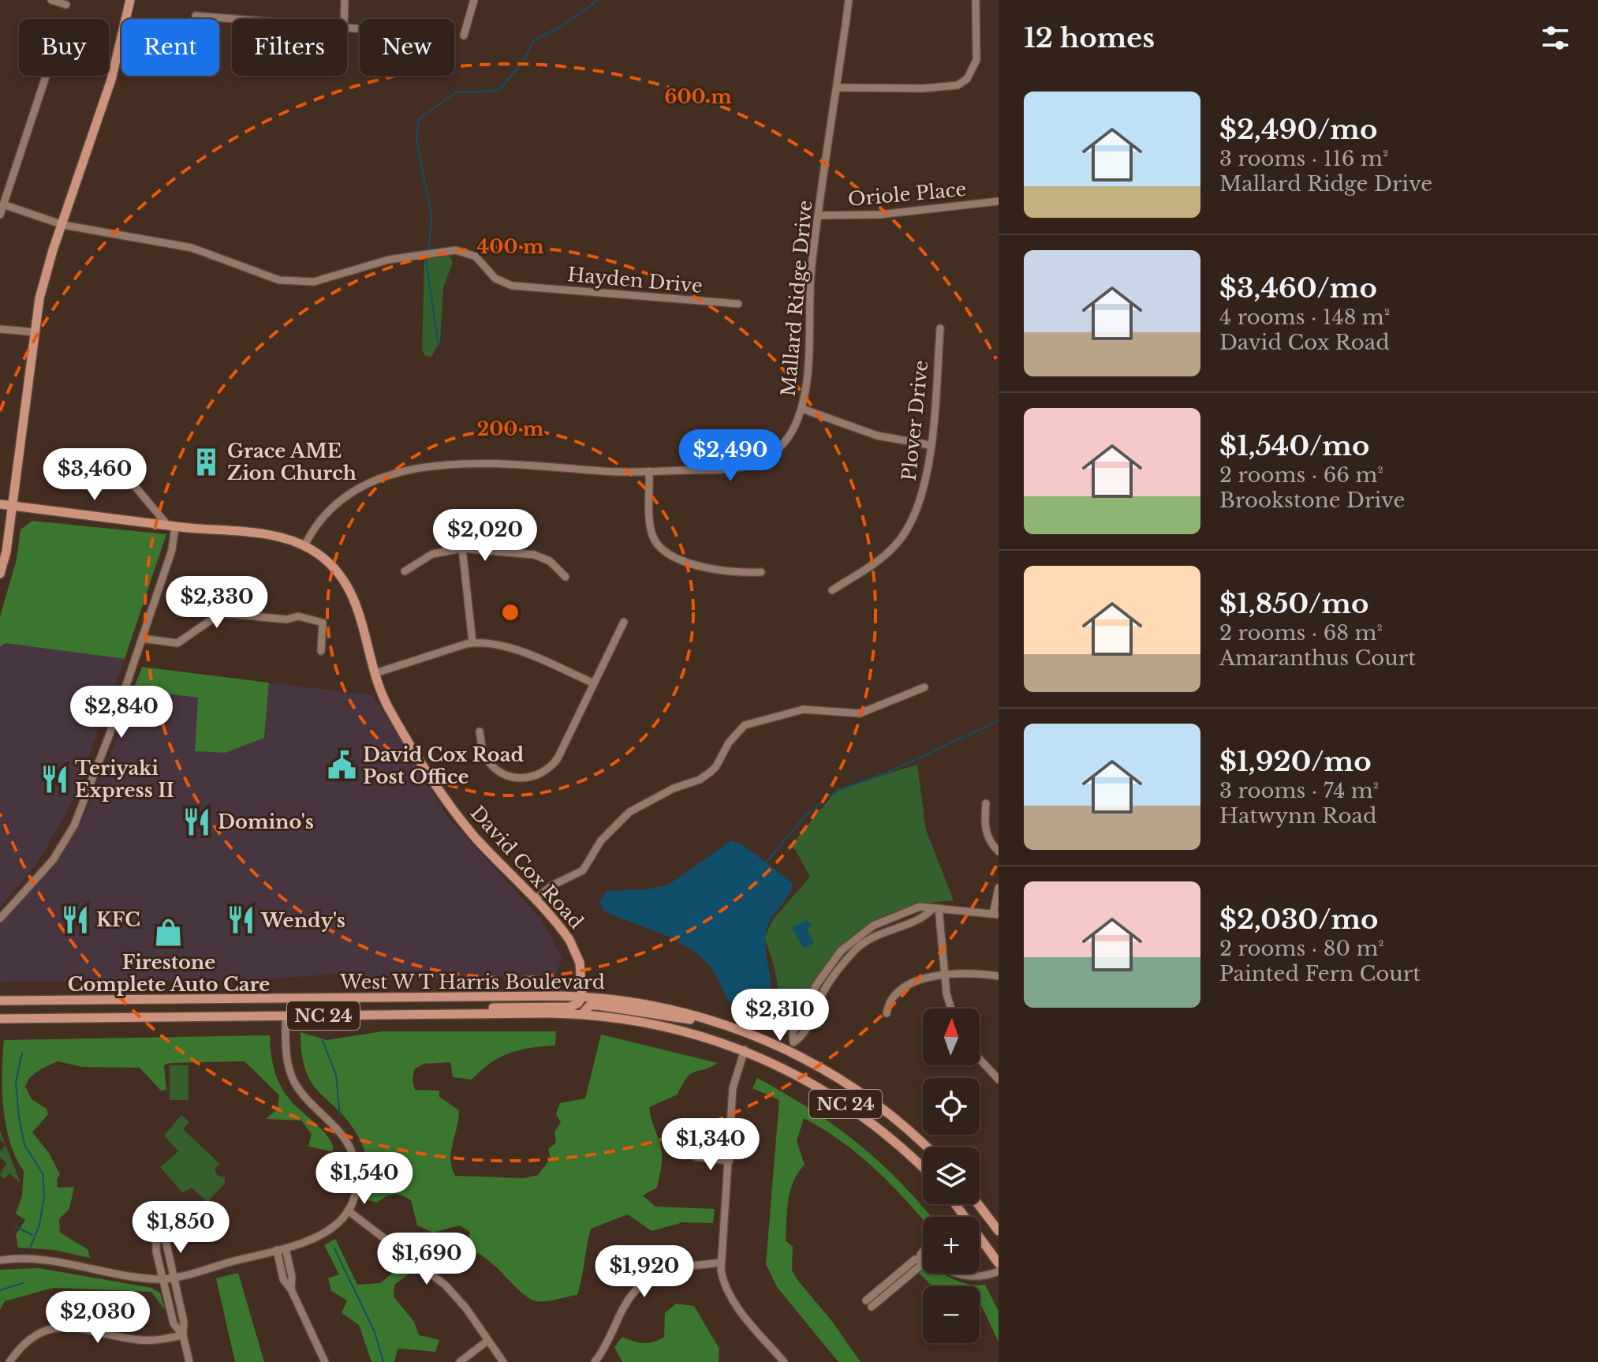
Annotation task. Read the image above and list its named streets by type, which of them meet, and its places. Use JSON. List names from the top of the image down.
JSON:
{
  "streets": {
    "main road": ["David Cox Road", "West W T Harris Boulevard", "NC 24"],
    "street": [
      "Oriole Place",
      "Hayden Drive",
      "Mallard Ridge Drive",
      "Plover Drive"
    ]
  },
  "crossings": [
    ["Oriole Place", "Mallard Ridge Drive"],
    ["Mallard Ridge Drive", "David Cox Road"],
    ["David Cox Road", "West W T Harris Boulevard"]
  ],
  "places": {
    "building": ["Grace AME Zion Church"],
    "public building": ["David Cox Road Post Office"],
    "restaurant": [
      "Teriyaki Express II",
      "Domino's",
      "KFC",
      "Wendy's"
    ],
    "shop": ["Firestone Complete Auto Care"]
  },
  "north": "top",
  "page": {
    "heading": "12 homes",
    "chip": [
      "Buy",
      "Rent",
      "Filters",
      "New"
    ],
    "list": [
      {
        "name": "$2,490/mo",
        "note": "3 rooms · 116 m² · Mallard Ridge Drive"
      },
      {
        "name": "$3,460/mo",
        "note": "4 rooms · 148 m² · David Cox Road"
      },
      {
        "name": "$1,540/mo",
        "note": "2 rooms · 66 m² · Brookstone Drive"
      },
      {
        "name": "$1,850/mo",
        "note": "2 rooms · 68 m² · Amaranthus Court"
      },
      {
        "name": "$1,920/mo",
        "note": "3 rooms · 74 m² · Hatwynn Road"
      },
      {
        "name": "$2,030/mo",
        "note": "2 rooms · 80 m² · Painted Fern Court"
      }
    ],
    "price": [
      "$2,490",
      "$3,460",
      "$2,020",
      "$2,330",
      "$2,840",
      "$2,310",
      "$1,340",
      "$1,540",
      "$1,850",
      "$1,690",
      "$1,920",
      "$2,030"
    ],
    "map_buttons": ["+", "−"]
  },
  "rings": ["600 m", "400 m", "200 m"]
}
